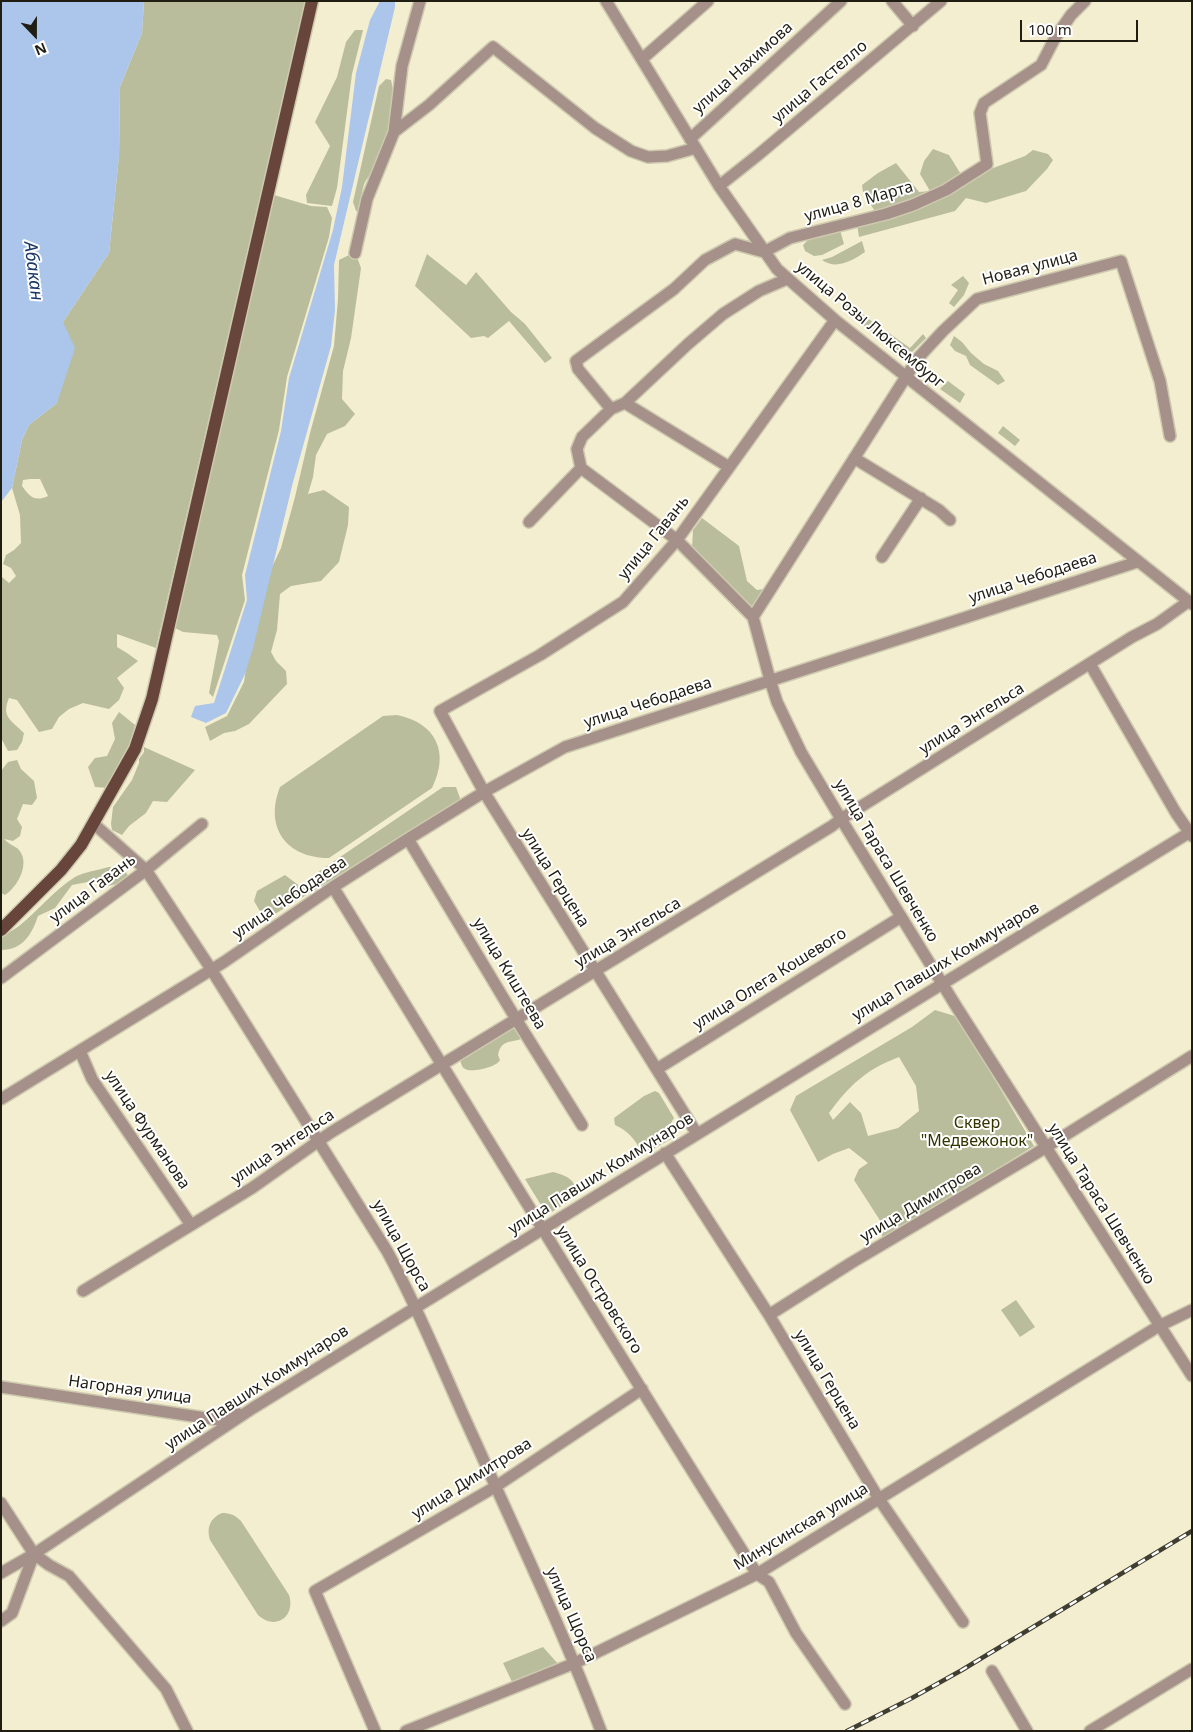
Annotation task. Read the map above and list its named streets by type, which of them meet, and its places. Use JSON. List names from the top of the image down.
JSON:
{
  "streets": {
    "street": [
      "улица Нахимова",
      "улица Гастелло",
      "улица 8 Марта",
      "Новая улица",
      "улица Розы Люксембург",
      "улица Гавань",
      "улица Чебодаева",
      "улица Энгельса",
      "улица Тараса Шевченко",
      "улица Герцена",
      "улица Павших Коммунаров",
      "улица Киштеева",
      "улица Олега Кошевого",
      "улица Фурманова",
      "улица Димитрова",
      "улица Щорса",
      "улица Островского",
      "Нагорная улица",
      "Минусинская улица"
    ]
  },
  "crossings": [
    ["улица Нахимова", "улица Розы Люксембург"],
    ["улица Гастелло", "улица Розы Люксембург"],
    ["улица 8 Марта", "улица Розы Люксембург"],
    ["Новая улица", "улица Розы Люксембург"],
    ["Новая улица", "улица Тараса Шевченко"],
    ["улица Розы Люксембург", "улица Гавань"],
    ["улица Розы Люксембург", "улица Чебодаева"],
    ["улица Розы Люксембург", "улица Энгельса"],
    ["улица Гавань", "улица Тараса Шевченко"],
    ["улица Гавань", "улица Герцена"],
    ["улица Гавань", "улица Щорса"],
    ["улица Чебодаева", "улица Тараса Шевченко"],
    ["улица Чебодаева", "улица Герцена"],
    ["улица Чебодаева", "улица Киштеева"],
    ["улица Чебодаева", "улица Фурманова"],
    ["улица Чебодаева", "улица Щорса"],
    ["улица Чебодаева", "улица Островского"],
    ["улица Энгельса", "улица Тараса Шевченко"],
    ["улица Энгельса", "улица Герцена"],
    ["улица Энгельса", "улица Киштеева"],
    ["улица Энгельса", "улица Фурманова"],
    ["улица Энгельса", "улица Щорса"],
    ["улица Энгельса", "улица Островского"],
    ["улица Тараса Шевченко", "улица Павших Коммунаров"],
    ["улица Тараса Шевченко", "улица Олега Кошевого"],
    ["улица Тараса Шевченко", "улица Димитрова"],
    ["улица Тараса Шевченко", "Минусинская улица"],
    ["улица Герцена", "улица Павших Коммунаров"],
    ["улица Герцена", "улица Олега Кошевого"],
    ["улица Герцена", "улица Димитрова"],
    ["улица Герцена", "Минусинская улица"],
    ["улица Павших Коммунаров", "улица Щорса"],
    ["улица Павших Коммунаров", "улица Островского"],
    ["улица Павших Коммунаров", "Нагорная улица"],
    ["улица Димитрова", "улица Щорса"],
    ["улица Димитрова", "улица Островского"],
    ["улица Щорса", "Минусинская улица"],
    ["улица Островского", "Минусинская улица"]
  ],
  "water": ["Абакан"],
  "parks": ["Сквер \"Медвежонок\""],
  "scale_bar": "100 m",
  "north": "bottom"
}
